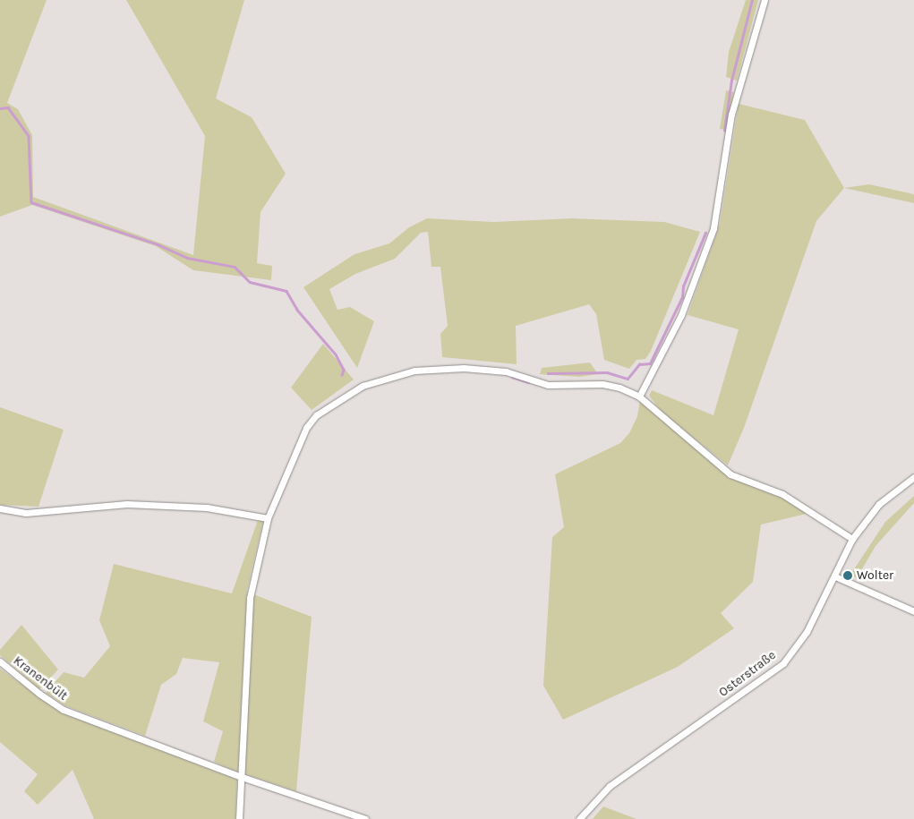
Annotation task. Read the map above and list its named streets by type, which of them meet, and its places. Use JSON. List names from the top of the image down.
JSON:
{
  "streets": {
    "street": ["Osterstraße", "Kranenbült"]
  },
  "places": ["Wolter"]
}
